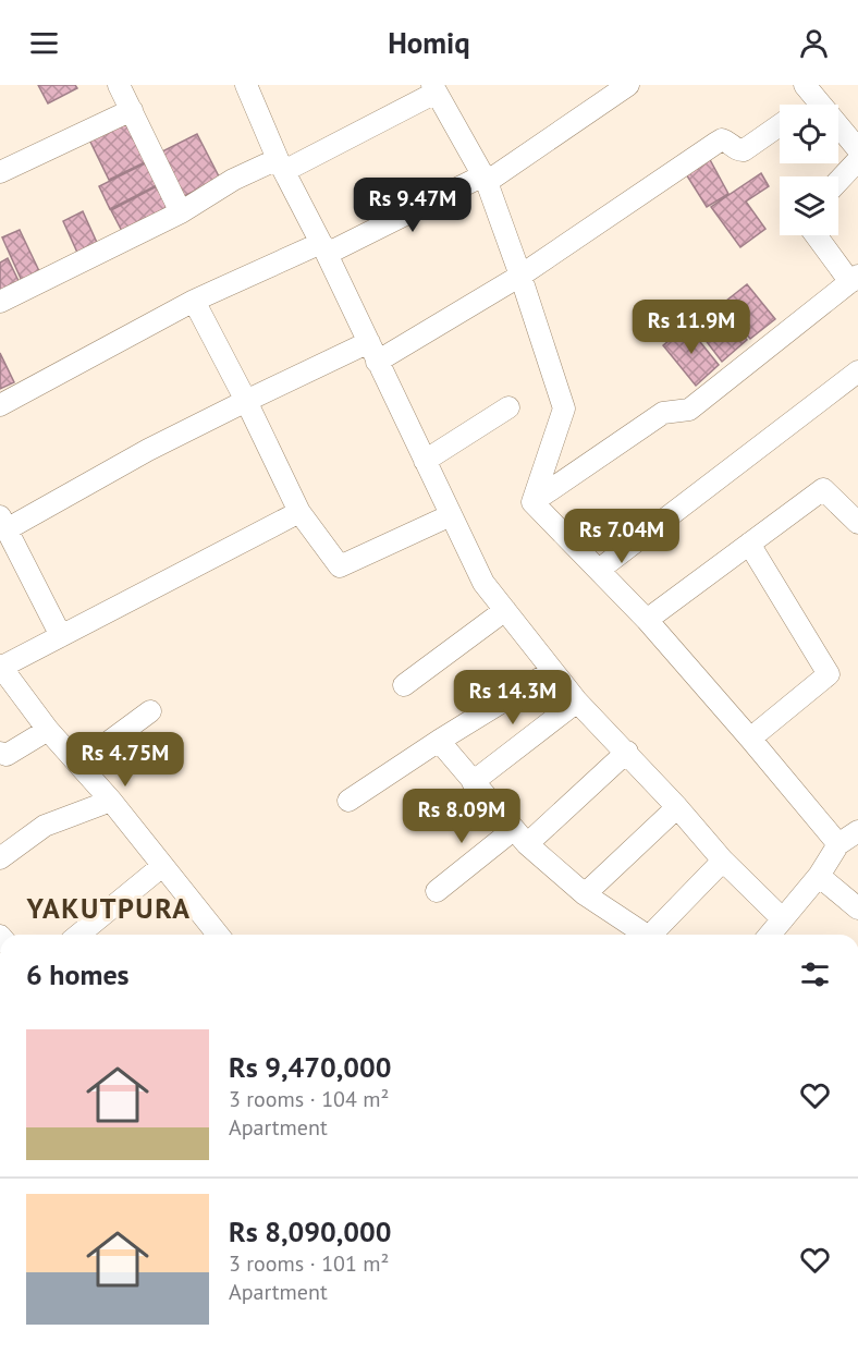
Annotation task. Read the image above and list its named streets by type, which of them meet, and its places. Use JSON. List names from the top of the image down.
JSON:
{
  "districts": ["YAKUTPURA"],
  "page": {
    "header": "Homiq",
    "price": [
      "Rs 9.47M",
      "Rs 11.9M",
      "Rs 7.04M",
      "Rs 14.3M",
      "Rs 4.75M",
      "Rs 8.09M"
    ],
    "heading": "6 homes",
    "list": [
      {
        "name": "Rs 9,470,000",
        "note": "3 rooms · 104 m² · Apartment"
      },
      {
        "name": "Rs 8,090,000",
        "note": "3 rooms · 101 m² · Apartment"
      }
    ]
  }
}
